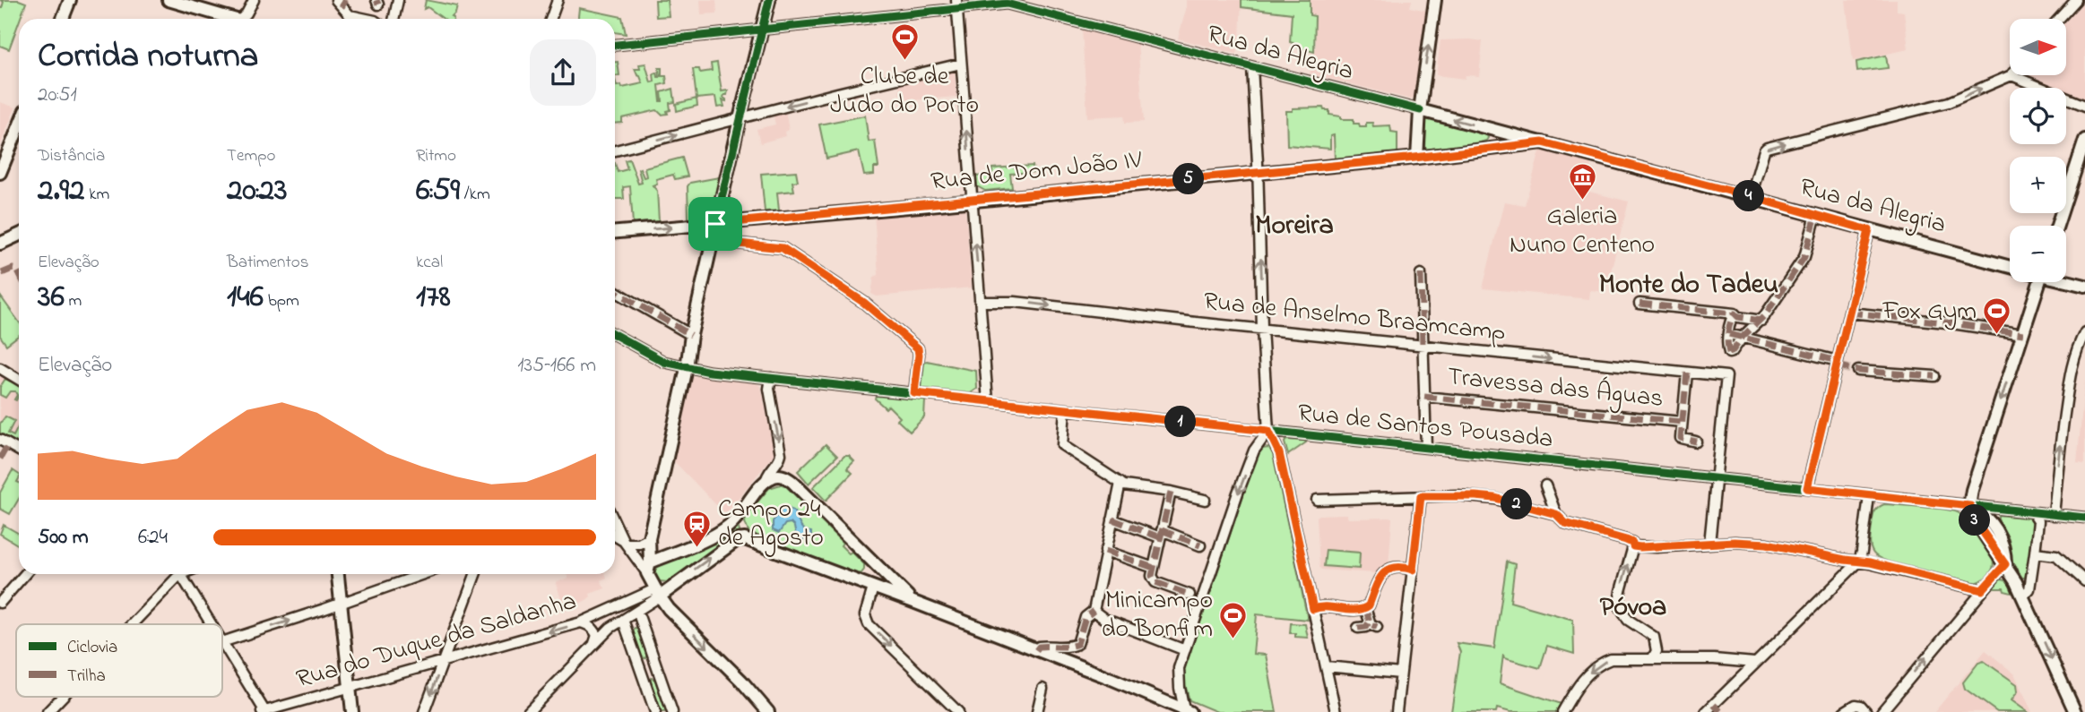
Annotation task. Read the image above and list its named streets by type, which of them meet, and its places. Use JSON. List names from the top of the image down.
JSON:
{
  "streets": {
    "main road": ["Rua da Alegria", "Rua de Dom João IV"],
    "street": [
      "Rua de Anselmo Braamcamp",
      "Travessa das Águas",
      "Rua de Santos Pousada",
      "Rua do Duque da Saldanha"
    ]
  },
  "crossings": [
    ["Rua da Alegria", "Rua de Dom João IV"],
    ["Rua de Anselmo Braamcamp", "Rua de Santos Pousada"]
  ],
  "one_way": ["Rua de Anselmo Braamcamp"],
  "districts": ["Moreira", "Monte do Tadeu", "Póvoa"],
  "places": {
    "sports": ["Clube de Judo do Porto", "Fox Gym", "Minicampo do Bonfim"],
    "museum": ["Galeria Nuno Centeno"],
    "station": ["Campo 24 de Agosto"]
  },
  "legend": ["Ciclovia", "Trilha"],
  "north": "right",
  "page": {
    "map_buttons": ["+", "−"],
    "heading": ["Corrida noturna", "20:51"],
    "stats": [
      ["Distância", "2.92 km"],
      ["Tempo", "20:23"],
      ["Ritmo", "6:59 /km"],
      ["Elevação", "36 m"],
      ["Batimentos", "146 bpm"],
      ["kcal", "178"]
    ],
    "pins": [
      "5",
      "4",
      "1",
      "2",
      "3"
    ],
    "chart": ["Elevação", "135–166 m"],
    "list": [
      {
        "name": "500 m",
        "note": "6:24"
      }
    ]
  }
}
